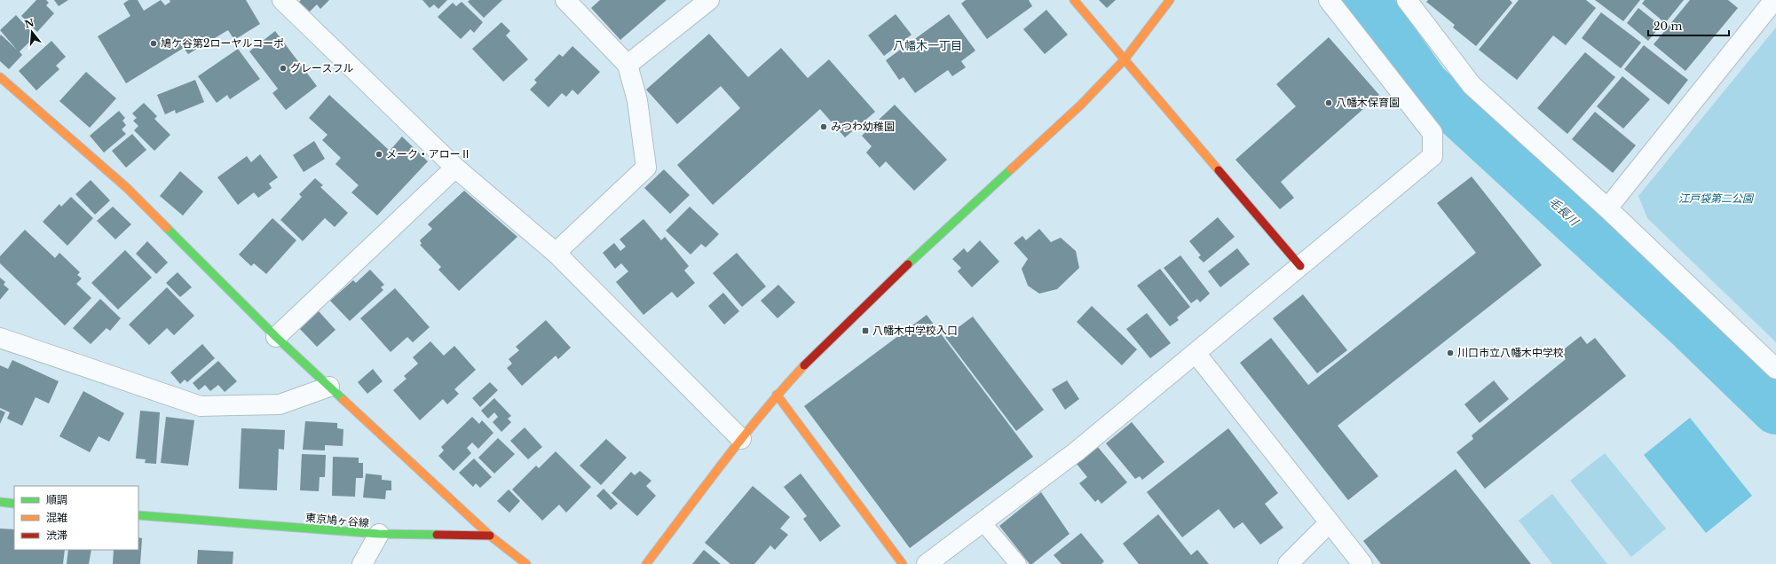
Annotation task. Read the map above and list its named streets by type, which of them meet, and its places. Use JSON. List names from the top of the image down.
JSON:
{
  "streets": {
    "street": ["東京鳩ヶ谷線"]
  },
  "districts": ["八幡木一丁目"],
  "water": ["毛長川"],
  "parks": ["江戸袋第二公園"],
  "places": {
    "other": [
      "鳩ケ谷第2ローヤルコーポ",
      "グレースフル",
      "八幡木保育園",
      "みつわ幼稚園",
      "メーク・アローⅡ",
      "川口市立八幡木中学校"
    ],
    "transit": ["八幡木中学校入口"]
  },
  "legend": ["順調", "混雑", "渋滞"],
  "scale_bar": "20 m",
  "north": "top"
}
